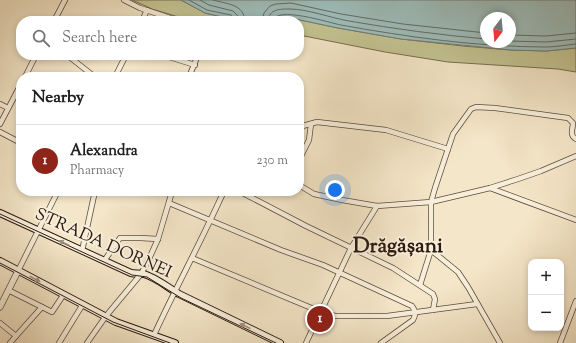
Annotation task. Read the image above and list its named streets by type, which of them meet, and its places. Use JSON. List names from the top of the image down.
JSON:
{
  "streets": {
    "main road": ["STRADA DORNEI"]
  },
  "districts": ["Drăgășani"],
  "north": "bottom",
  "page": {
    "search": "Search here",
    "heading": "Nearby",
    "list": [
      {
        "mark": "1",
        "name": "Alexandra",
        "note": "Pharmacy",
        "value": "230 m"
      }
    ],
    "map_buttons": ["+", "−"],
    "pins": "1"
  }
}
